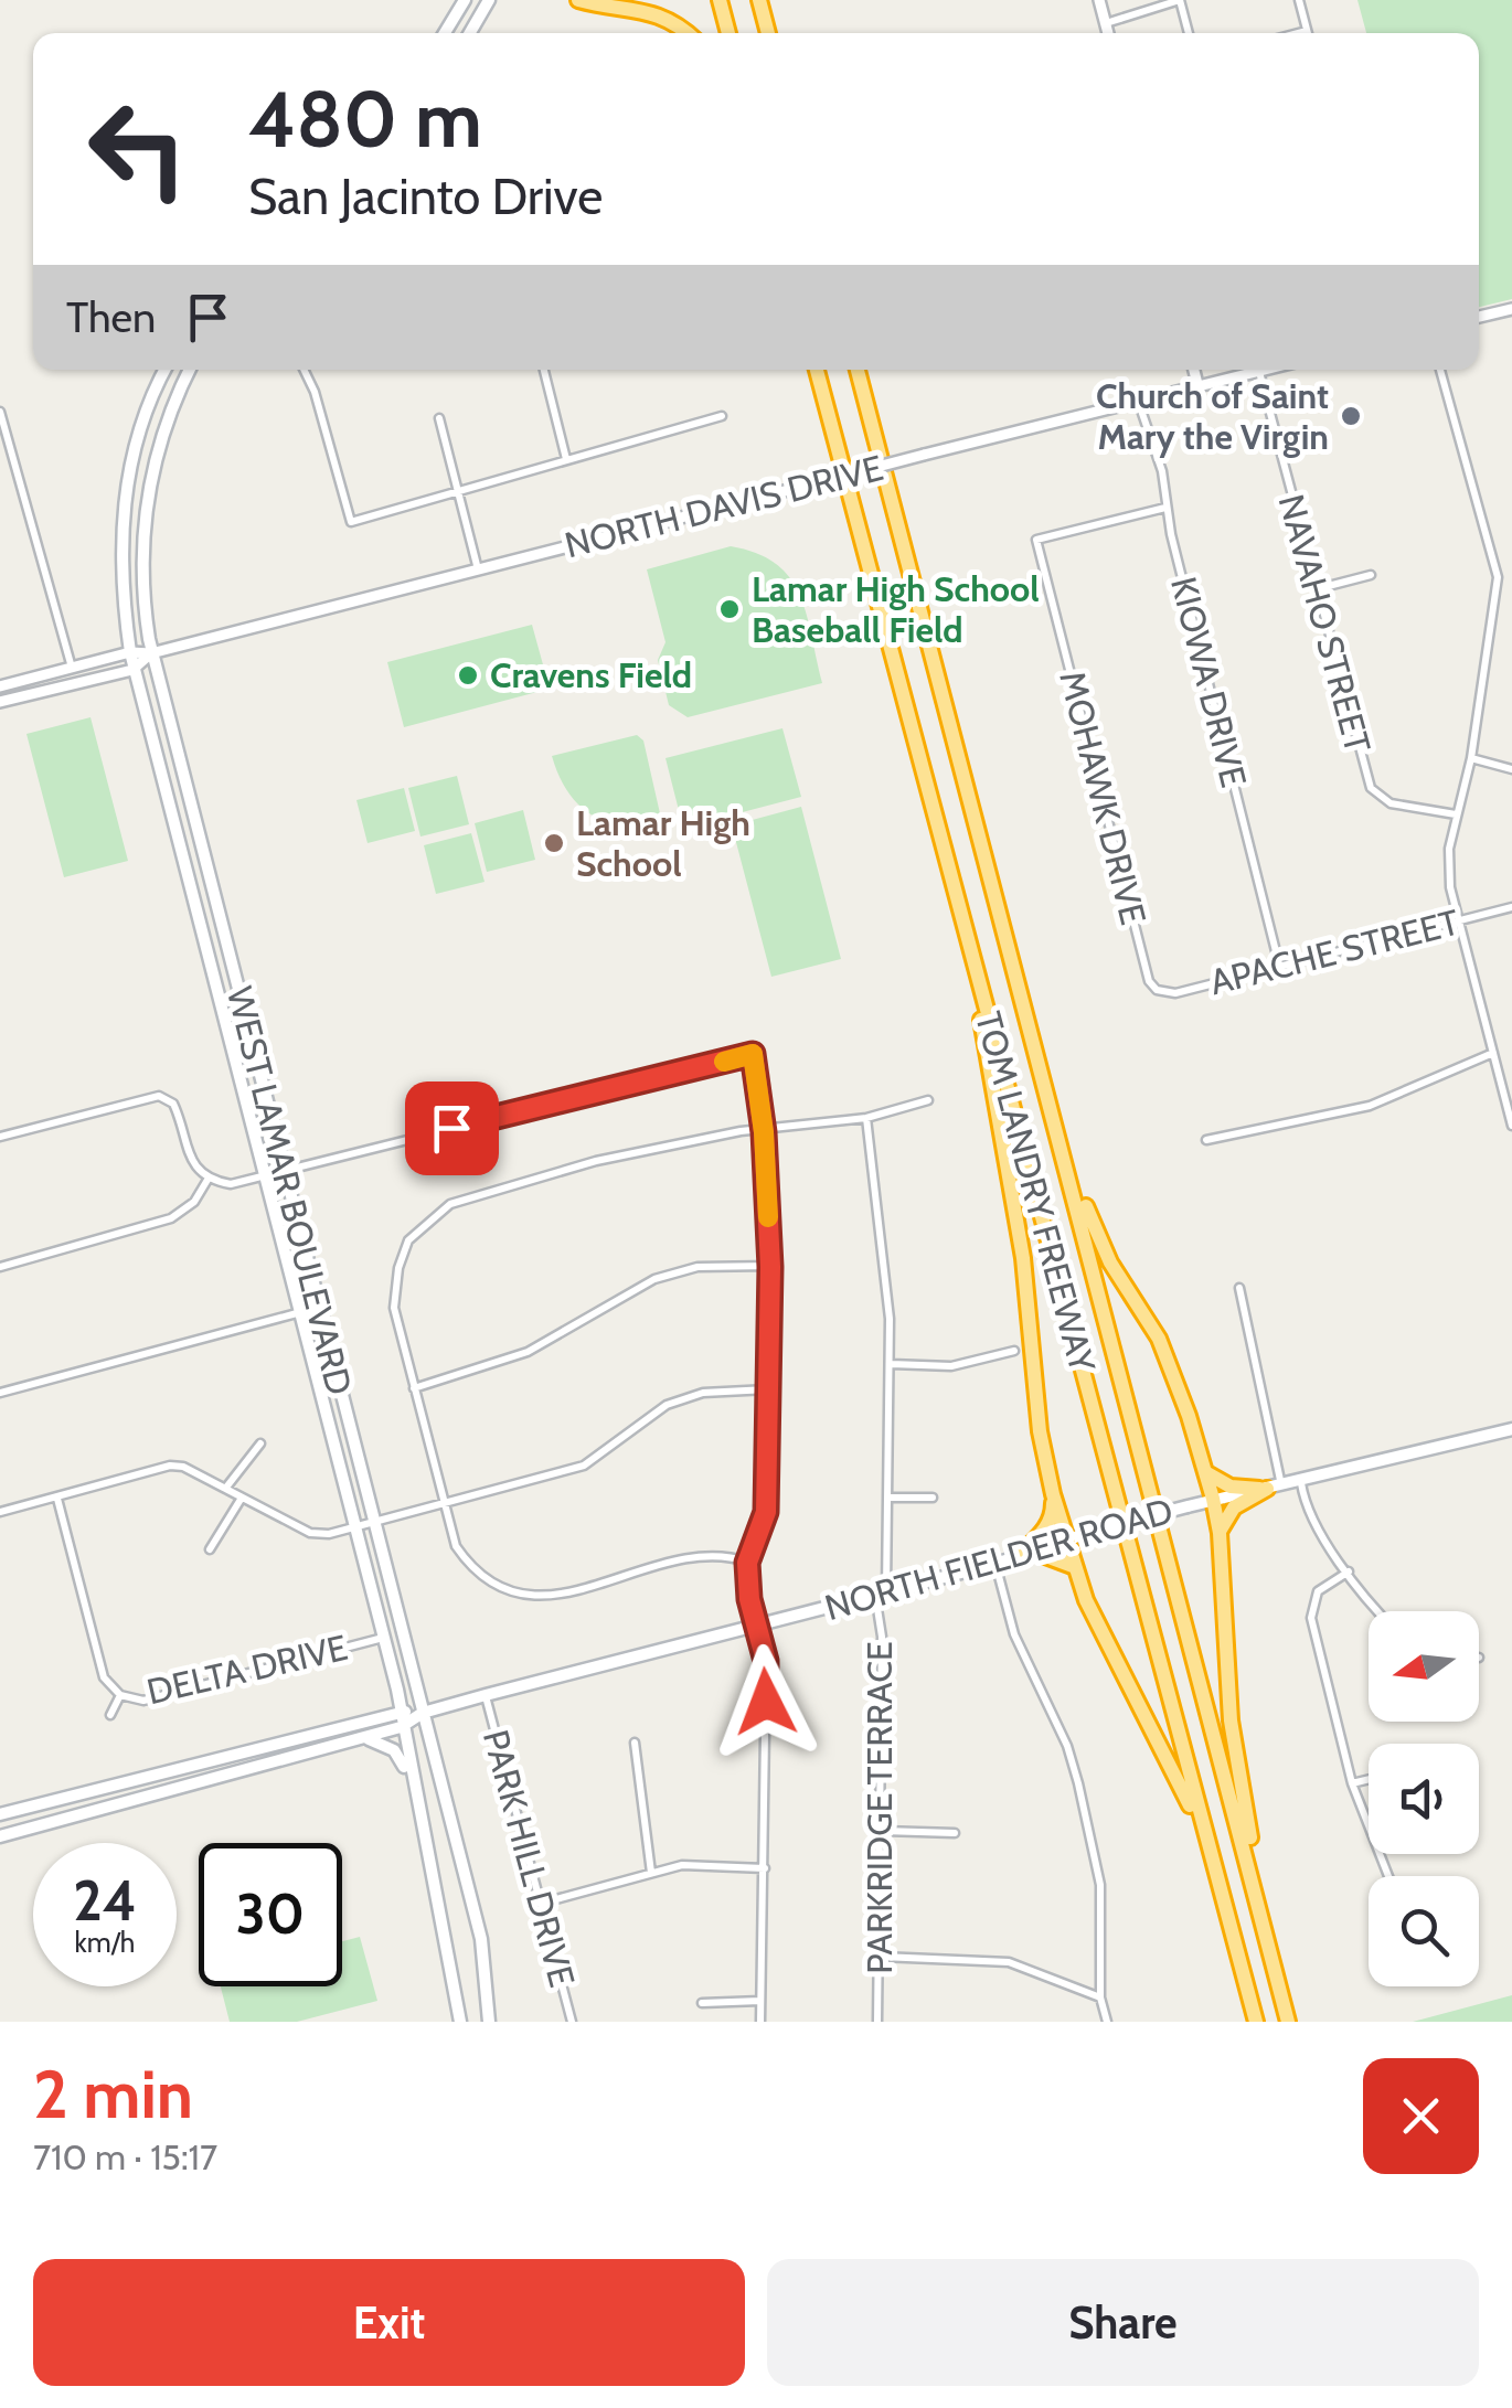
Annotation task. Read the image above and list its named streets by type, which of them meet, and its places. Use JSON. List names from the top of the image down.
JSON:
{
  "streets": {
    "highway": ["TOM LANDRY FREEWAY"],
    "main road": ["WEST LAMAR BOULEVARD", "NORTH FIELDER ROAD"],
    "street": [
      "NORTH DAVIS DRIVE",
      "NAVAHO STREET",
      "KIOWA DRIVE",
      "MOHAWK DRIVE",
      "APACHE STREET",
      "DELTA DRIVE",
      "PARKRIDGE TERRACE",
      "PARK HILL DRIVE"
    ]
  },
  "crossings": [
    ["NORTH DAVIS DRIVE", "NAVAHO STREET"],
    ["NORTH DAVIS DRIVE", "KIOWA DRIVE"],
    ["NORTH DAVIS DRIVE", "WEST LAMAR BOULEVARD"],
    ["KIOWA DRIVE", "MOHAWK DRIVE"],
    ["KIOWA DRIVE", "APACHE STREET"],
    ["MOHAWK DRIVE", "APACHE STREET"],
    ["WEST LAMAR BOULEVARD", "NORTH FIELDER ROAD"],
    ["WEST LAMAR BOULEVARD", "DELTA DRIVE"],
    ["NORTH FIELDER ROAD", "PARKRIDGE TERRACE"],
    ["NORTH FIELDER ROAD", "PARK HILL DRIVE"]
  ],
  "places": [
    "Church of Saint Mary the Virgin",
    "Lamar High School Baseball Field",
    "Cravens Field",
    "Lamar High School"
  ],
  "north": "left",
  "page": {
    "turn": ["480 m", "San Jacinto Drive"],
    "then": "Then",
    "speed": "24 km/h",
    "limit": "30",
    "heading": ["2 min", "710 m · 15:17"],
    "buttons": ["Exit", "Share"]
  }
}
